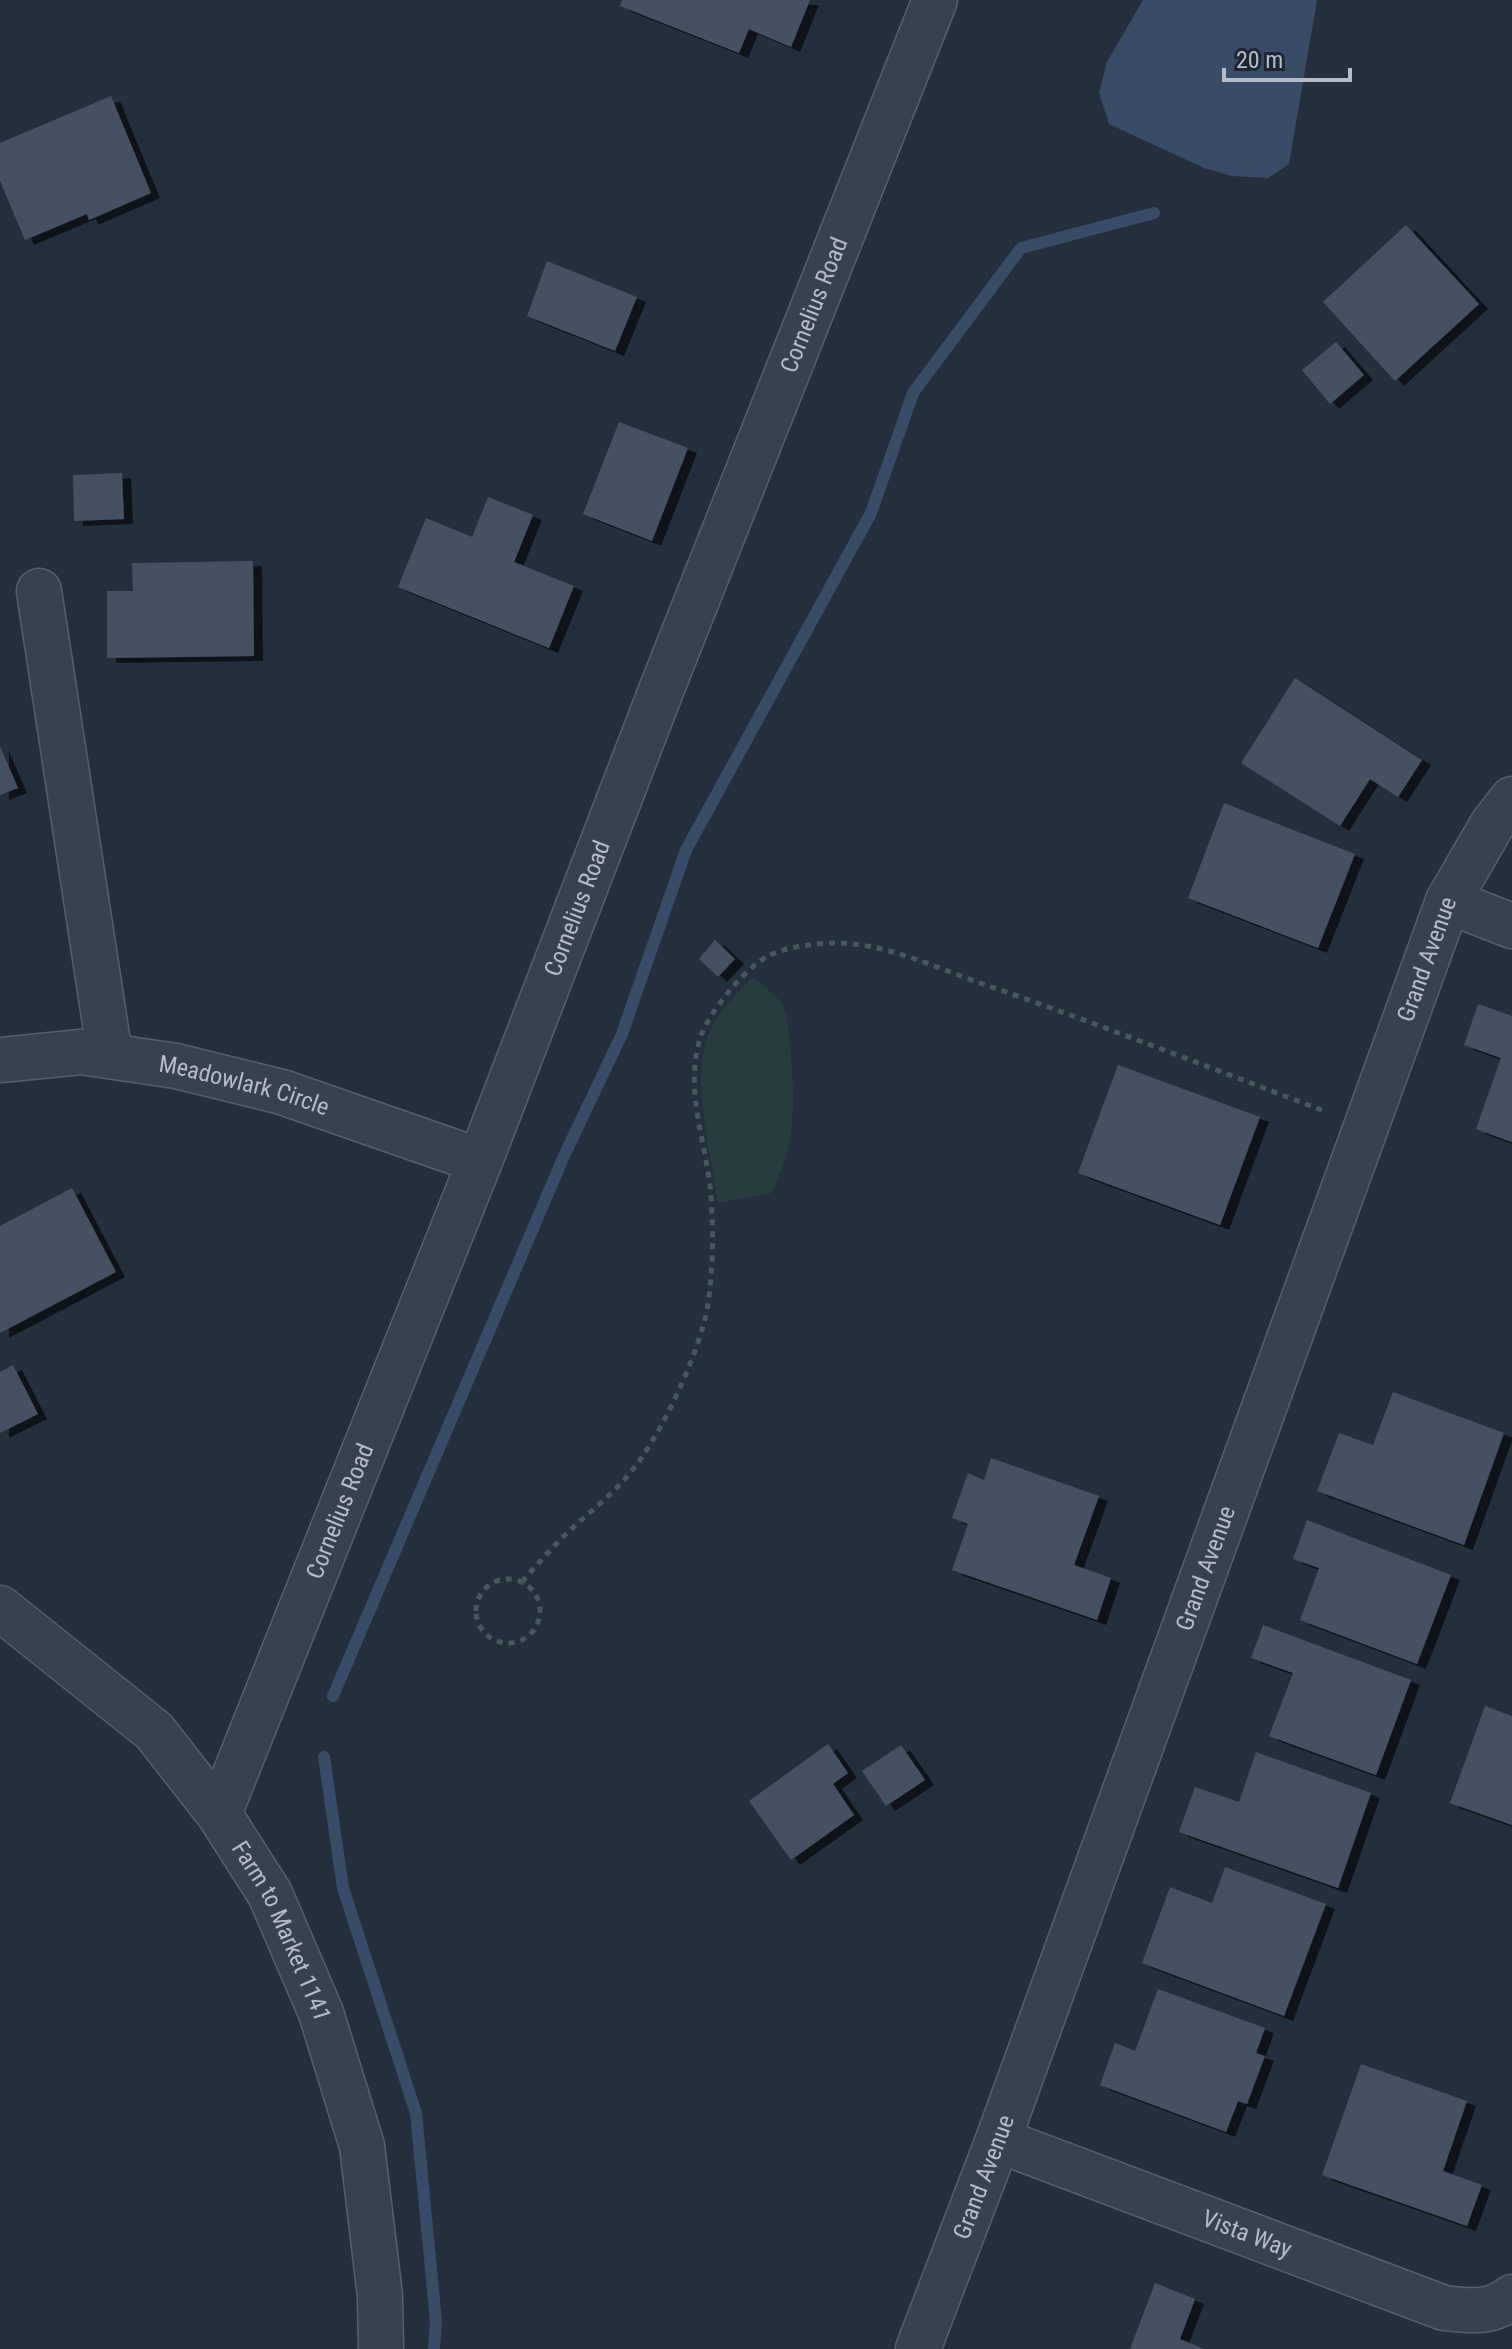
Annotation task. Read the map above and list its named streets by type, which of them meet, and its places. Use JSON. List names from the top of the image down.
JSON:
{
  "streets": {
    "street": [
      "Cornelius Road",
      "Grand Avenue",
      "Meadowlark Circle",
      "Farm to Market 1141",
      "Vista Way"
    ]
  },
  "crossings": [
    ["Cornelius Road", "Meadowlark Circle"],
    ["Cornelius Road", "Farm to Market 1141"],
    ["Grand Avenue", "Vista Way"]
  ],
  "scale_bar": "20 m"
}
